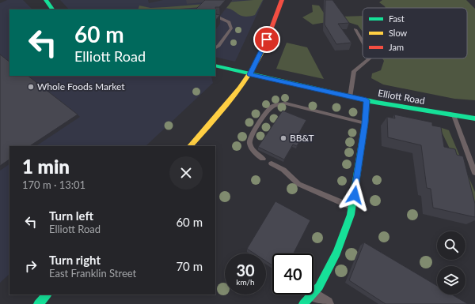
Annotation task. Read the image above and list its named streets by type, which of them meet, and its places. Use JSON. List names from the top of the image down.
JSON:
{
  "streets": {
    "street": ["Elliott Road"]
  },
  "places": ["Whole Foods Market", "BB&T"],
  "legend": ["Fast", "Slow", "Jam"],
  "page": {
    "turn": ["60 m", "Elliott Road"],
    "heading": ["1 min", "170 m · 13:01"],
    "list": [
      {
        "name": "Turn left",
        "note": "Elliott Road",
        "value": "60 m"
      },
      {
        "name": "Turn right",
        "note": "East Franklin Street",
        "value": "70 m"
      }
    ],
    "speed": "30 km/h",
    "limit": "40"
  }
}
